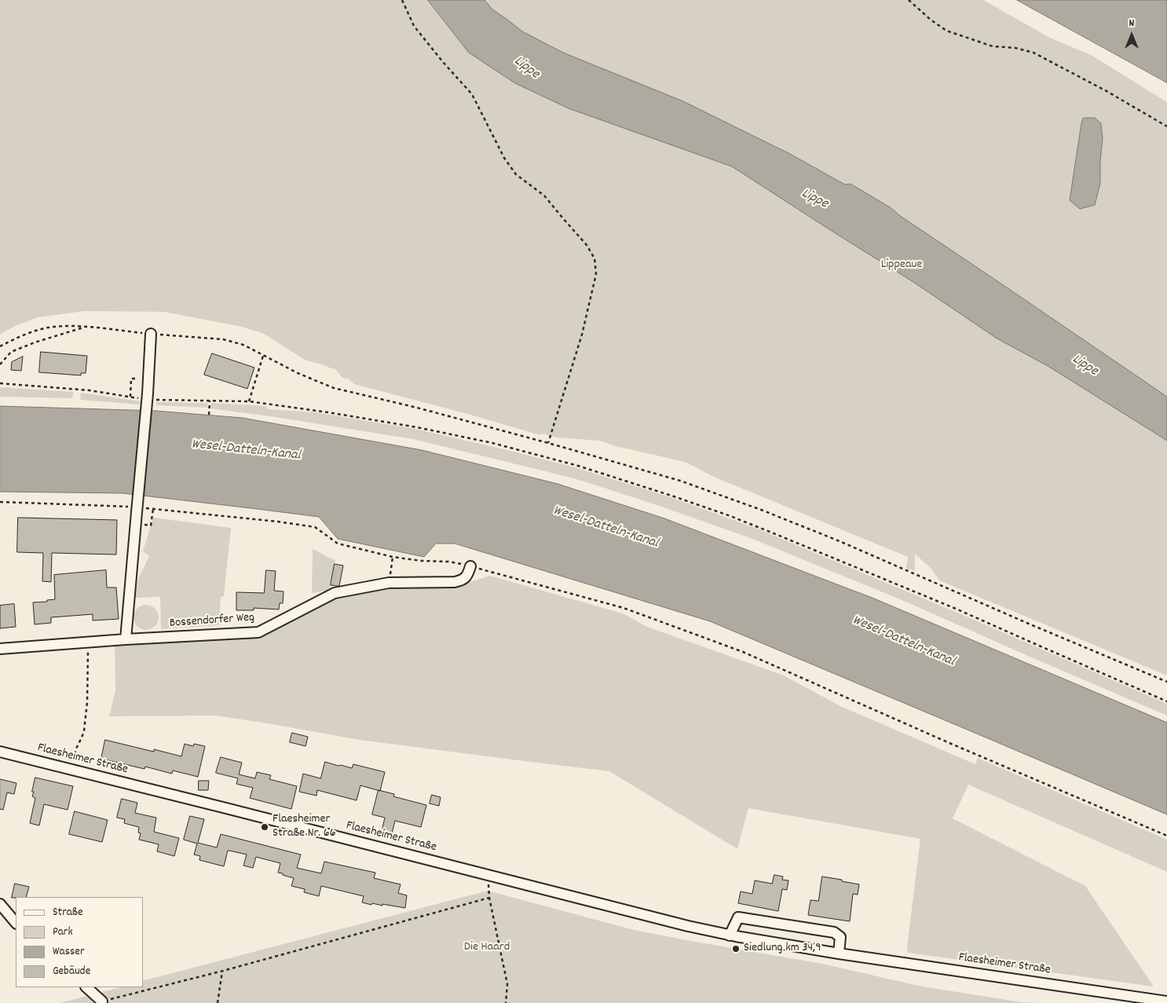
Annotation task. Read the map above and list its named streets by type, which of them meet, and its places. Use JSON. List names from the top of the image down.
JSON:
{
  "streets": {
    "street": ["Bossendorfer Weg", "Flaesheimer Straße"]
  },
  "water": ["Lippe", "Wesel-Datteln-Kanal"],
  "parks": ["Lippeaue", "Die Haard"],
  "places": ["Flaesheimer Straße Nr. 66", "Siedlung km 34,9"],
  "legend": [
    "Straße",
    "Park",
    "Wasser",
    "Gebäude"
  ],
  "north": "top"
}
